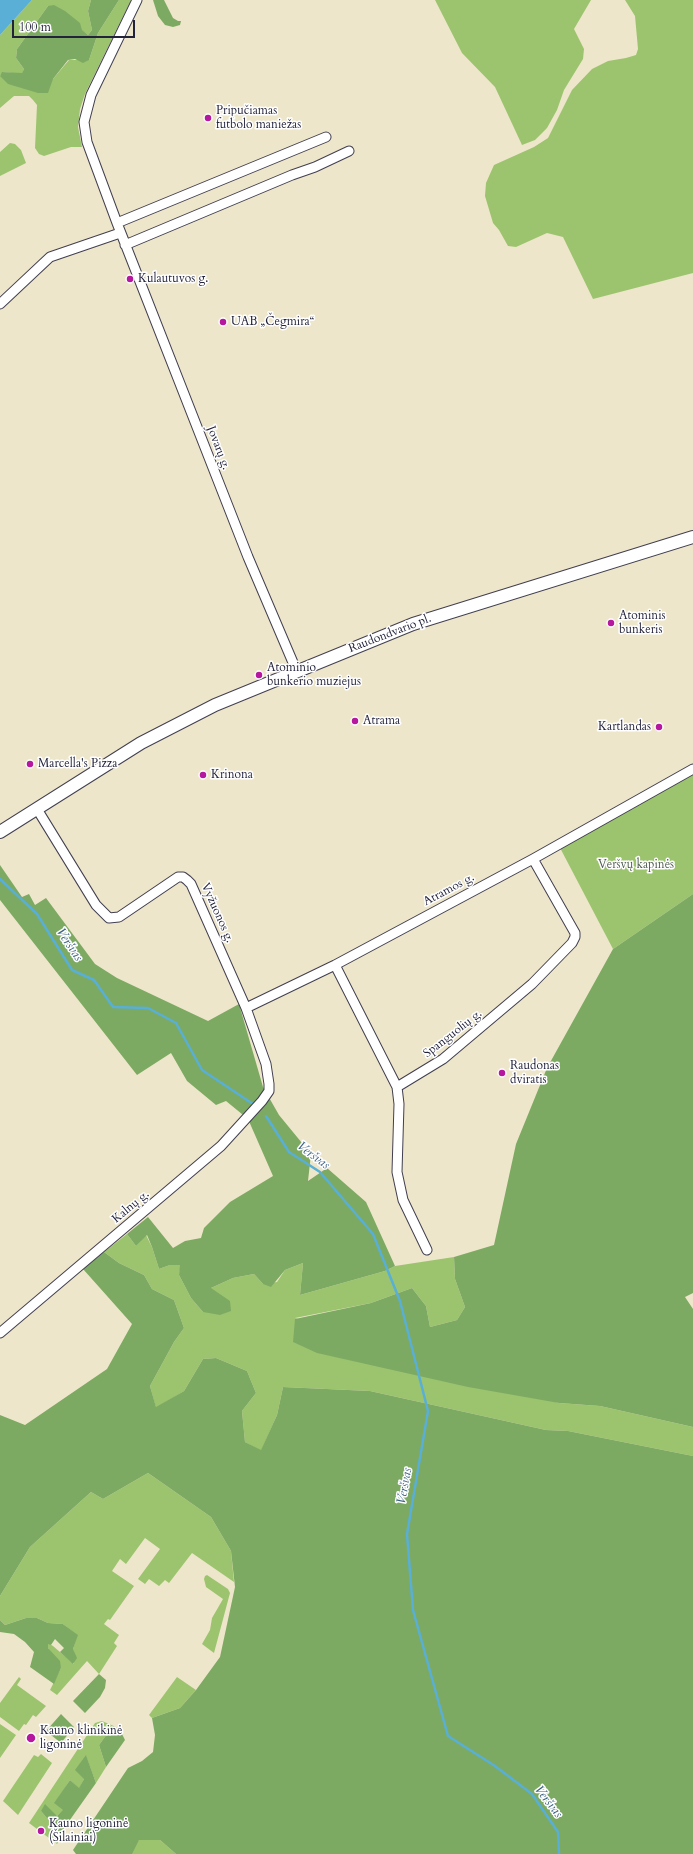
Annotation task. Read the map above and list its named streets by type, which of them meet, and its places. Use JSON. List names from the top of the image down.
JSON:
{
  "streets": {
    "main road": ["Raudondvario pl."],
    "street": [
      "Jovarų g.",
      "Atramos g.",
      "Vyžuonos g.",
      "Spanguolių g.",
      "Kalnų g."
    ]
  },
  "crossings": [
    ["Jovarų g.", "Raudondvario pl."],
    ["Raudondvario pl.", "Vyžuonos g."],
    ["Atramos g.", "Vyžuonos g."],
    ["Atramos g.", "Spanguolių g."],
    ["Atramos g.", "Kalnų g."],
    ["Vyžuonos g.", "Kalnų g."]
  ],
  "water": ["Veršvas"],
  "parks": ["Veršvų kapinės"],
  "places": [
    "Pripučiamas futbolo maniežas",
    "Kulautuvos g.",
    "UAB „Čegmira“",
    "Atominis bunkeris",
    "Atominio bunkerio muziejus",
    "Atrama",
    "Kartlandas",
    "Marcella's Pizza",
    "Krinona",
    "Raudonas dviratis",
    "Kauno klinikinė ligoninė",
    "Kauno ligoninė (Šilainiai)"
  ],
  "scale_bar": "100 m"
}
